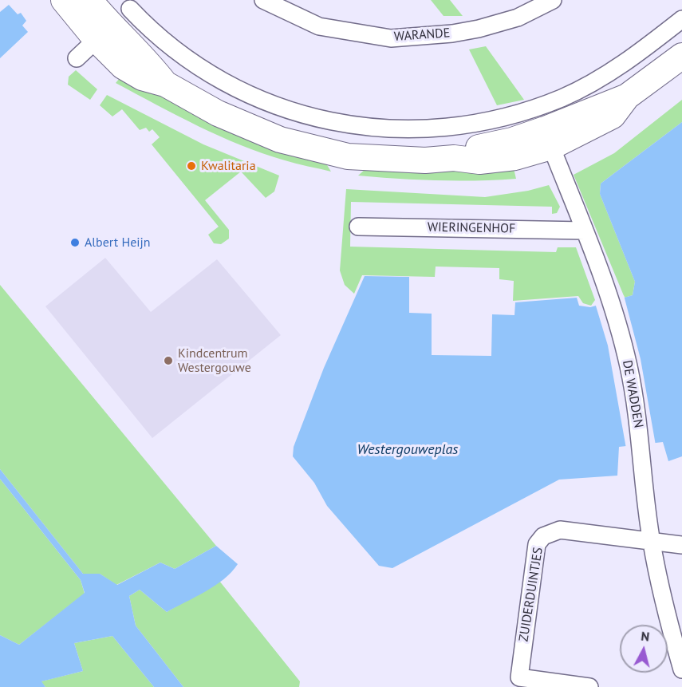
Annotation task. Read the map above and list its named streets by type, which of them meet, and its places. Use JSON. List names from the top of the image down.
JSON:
{
  "streets": {
    "street": [
      "WARANDE",
      "WIERINGENHOF",
      "DE WADDEN",
      "ZUIDERDUINTJES"
    ]
  },
  "crossings": [
    ["WIERINGENHOF", "DE WADDEN"],
    ["DE WADDEN", "ZUIDERDUINTJES"]
  ],
  "water": ["Westergouweplas"],
  "places": ["Kwalitaria", "Albert Heijn", "Kindcentrum Westergouwe"],
  "north": "top"
}
